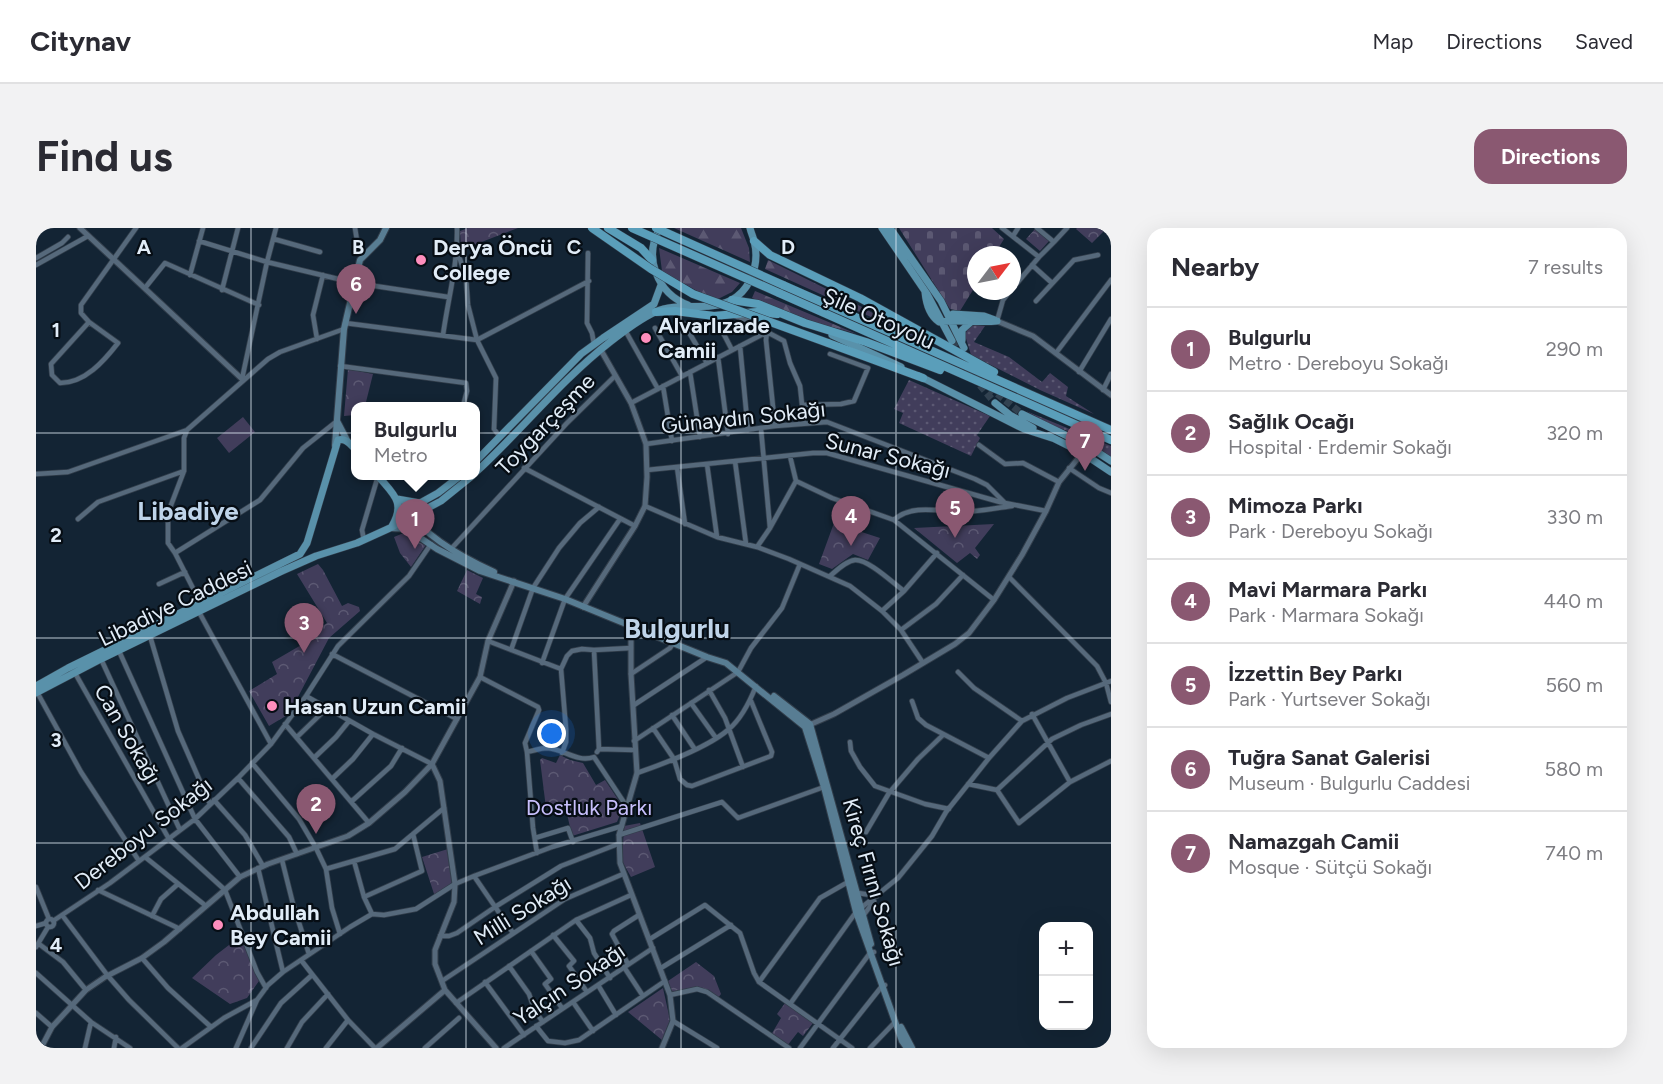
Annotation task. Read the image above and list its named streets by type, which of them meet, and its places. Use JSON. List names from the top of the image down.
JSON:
{
  "streets": {
    "highway": ["Şile Otoyolu"],
    "main road": ["Libadiye Caddesi", "Kireç Fırını Sokağı"],
    "street": [
      "Günaydın Sokağı",
      "Toygarçeşme",
      "Sunar Sokağı",
      "Can Sokağı",
      "Dereboyu Sokağı",
      "Milli Sokağı",
      "Yalçın Sokağı"
    ]
  },
  "crossings": [
    ["Günaydın Sokağı", "Sunar Sokağı"],
    ["Libadiye Caddesi", "Can Sokağı"],
    ["Can Sokağı", "Dereboyu Sokağı"]
  ],
  "districts": ["Libadiye", "Bulgurlu"],
  "parks": ["Dostluk Parkı"],
  "places": [
    "Derya Öncü College",
    "Alvarlızade Camii",
    "Hasan Uzun Camii",
    "Abdullah Bey Camii"
  ],
  "north": "top right",
  "page": {
    "header": "Citynav",
    "nav": ["Map", "Directions", "Saved"],
    "buttons": "Directions",
    "title": "Find us",
    "heading": ["Nearby", "7 results"],
    "pins": [
      "6",
      "7",
      "5",
      "4",
      "1",
      "3",
      "2"
    ],
    "list": [
      {
        "mark": "1",
        "name": "Bulgurlu",
        "note": "Metro · Dereboyu Sokağı",
        "value": "290 m"
      },
      {
        "mark": "2",
        "name": "Sağlık Ocağı",
        "note": "Hospital · Erdemir Sokağı",
        "value": "320 m"
      },
      {
        "mark": "3",
        "name": "Mimoza Parkı",
        "note": "Park · Dereboyu Sokağı",
        "value": "330 m"
      },
      {
        "mark": "4",
        "name": "Mavi Marmara Parkı",
        "note": "Park · Marmara Sokağı",
        "value": "440 m"
      },
      {
        "mark": "5",
        "name": "İzzettin Bey Parkı",
        "note": "Park · Yurtsever Sokağı",
        "value": "560 m"
      },
      {
        "mark": "6",
        "name": "Tuğra Sanat Galerisi",
        "note": "Museum · Bulgurlu Caddesi",
        "value": "580 m"
      },
      {
        "mark": "7",
        "name": "Namazgah Camii",
        "note": "Mosque · Sütçü Sokağı",
        "value": "740 m"
      }
    ],
    "popup": ["Bulgurlu", "Metro"],
    "map_buttons": ["+", "−"]
  },
  "grid": {
    "columns": [
      "A",
      "B",
      "C",
      "D"
    ],
    "rows": [
      "1",
      "2",
      "3",
      "4"
    ]
  }
}
